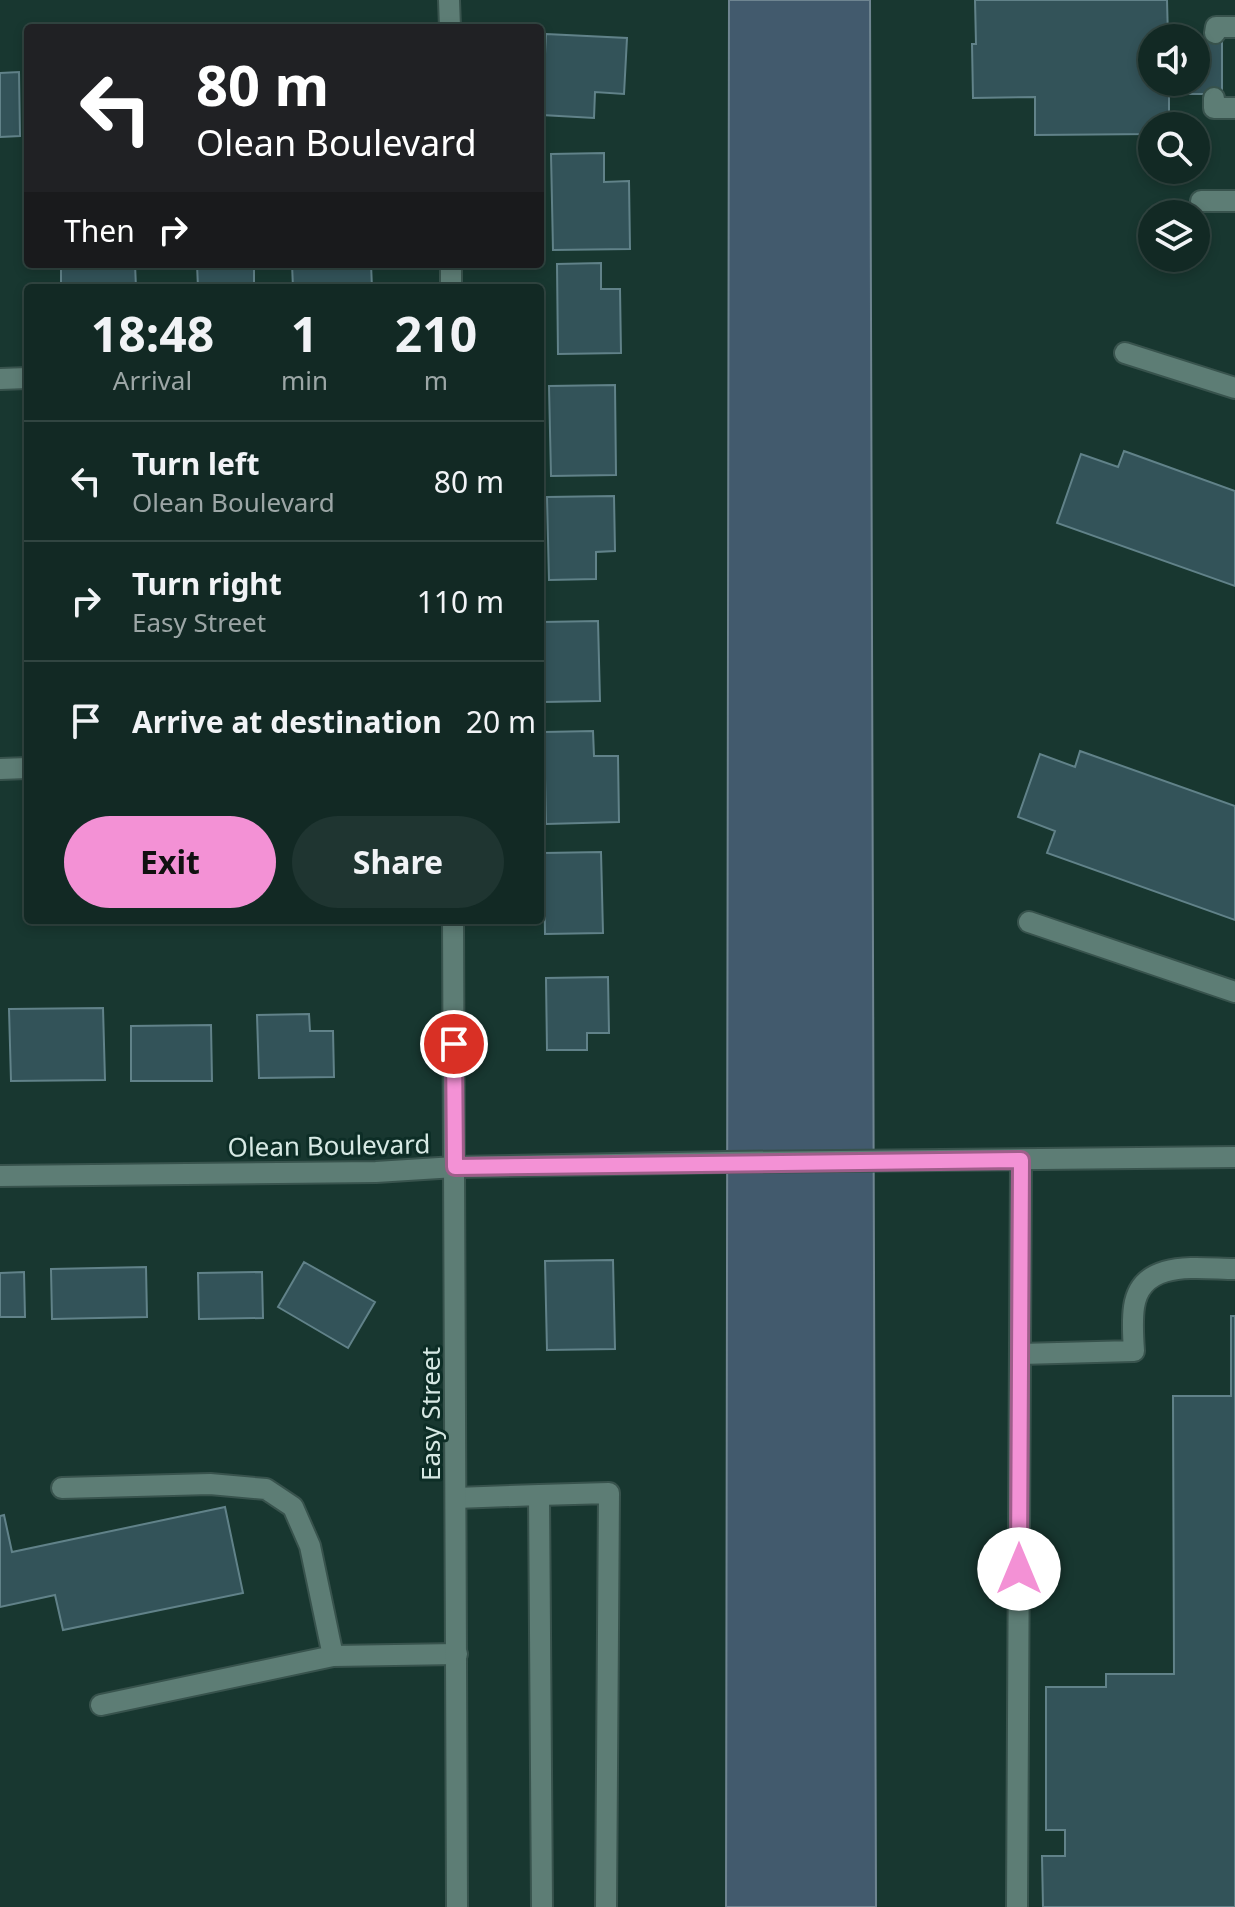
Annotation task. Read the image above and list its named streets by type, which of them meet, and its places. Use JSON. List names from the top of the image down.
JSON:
{
  "streets": {
    "street": ["Olean Boulevard", "Easy Street"]
  },
  "crossings": [
    ["Olean Boulevard", "Easy Street"]
  ],
  "page": {
    "turn": ["80 m", "Olean Boulevard"],
    "then": "Then",
    "eta": [
      "18:48",
      "Arrival",
      "1",
      "min",
      "210",
      "m"
    ],
    "list": [
      {
        "name": "Turn left",
        "note": "Olean Boulevard",
        "value": "80 m"
      },
      {
        "name": "Turn right",
        "note": "Easy Street",
        "value": "110 m"
      },
      {
        "name": "Arrive at destination",
        "value": "20 m"
      }
    ],
    "buttons": ["Exit", "Share"]
  }
}
